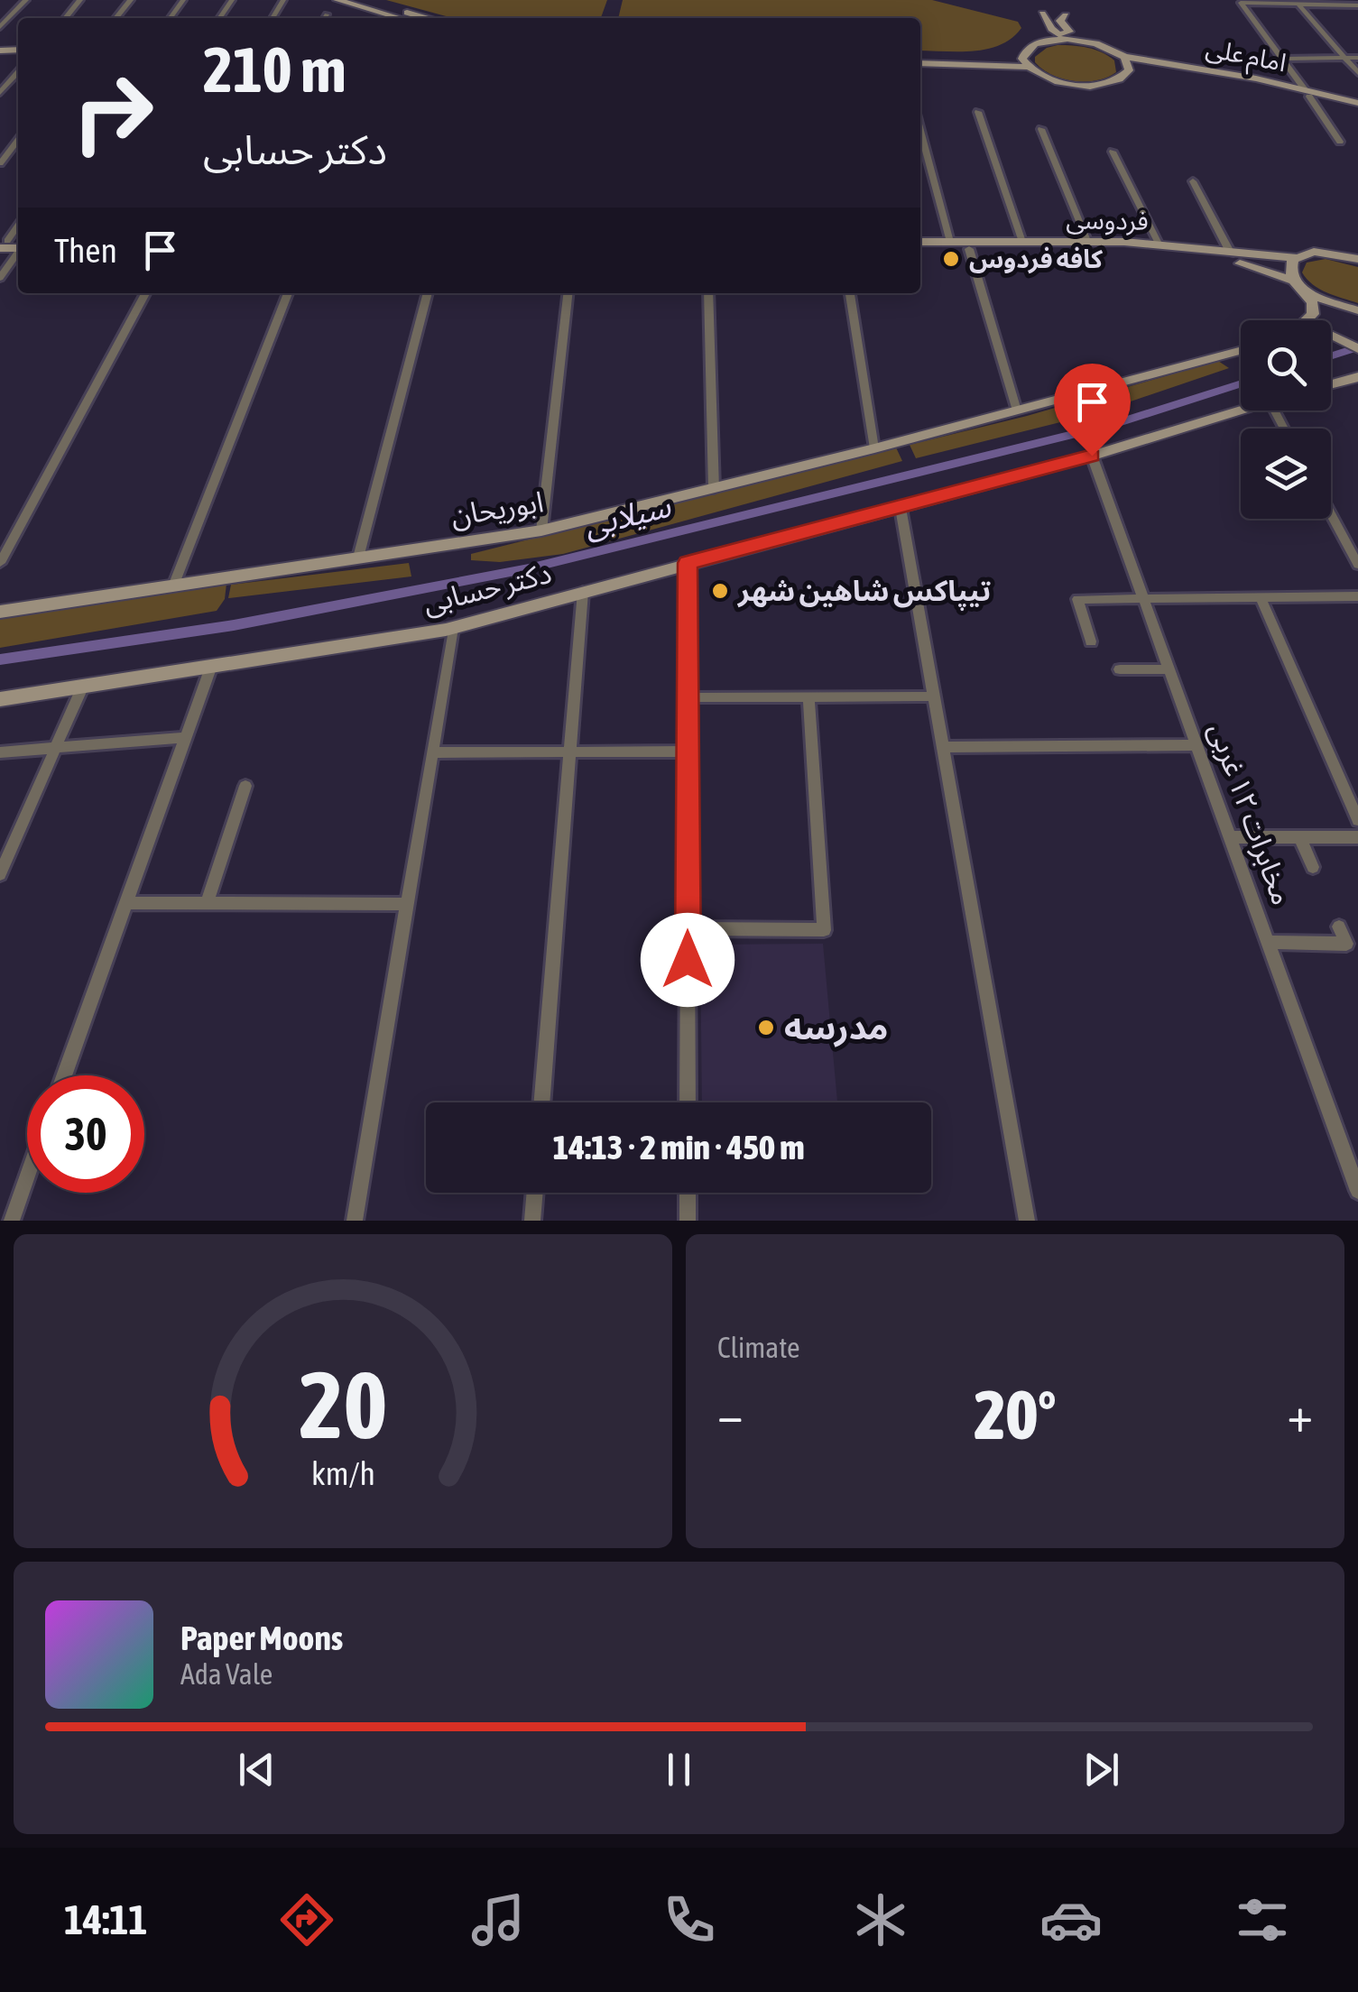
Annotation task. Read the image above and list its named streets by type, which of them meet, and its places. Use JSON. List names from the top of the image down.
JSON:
{
  "streets": {
    "main road": [
      "امام علی",
      "فردوسی",
      "ابوریحان",
      "دکتر حسابی"
    ],
    "street": ["مخابرات ۱۲ غربی"]
  },
  "crossings": [
    ["دکتر حسابی", "مخابرات ۱۲ غربی"]
  ],
  "water": ["سیلابی"],
  "places": ["کافه فردوس", "تیپاکس شاهین شهر", "مدرسه"],
  "page": {
    "turn": ["210 m", "دکتر حسابی"],
    "then": "Then",
    "limit": "30",
    "trip": "14:13 · 2 min · 450 m",
    "tile": "Climate",
    "heat": ["−", "20°", "+"],
    "song": ["Paper Moons", "Ada Vale"],
    "tabs": "14:11",
    "gauge": ["20", "km/h"]
  }
}
